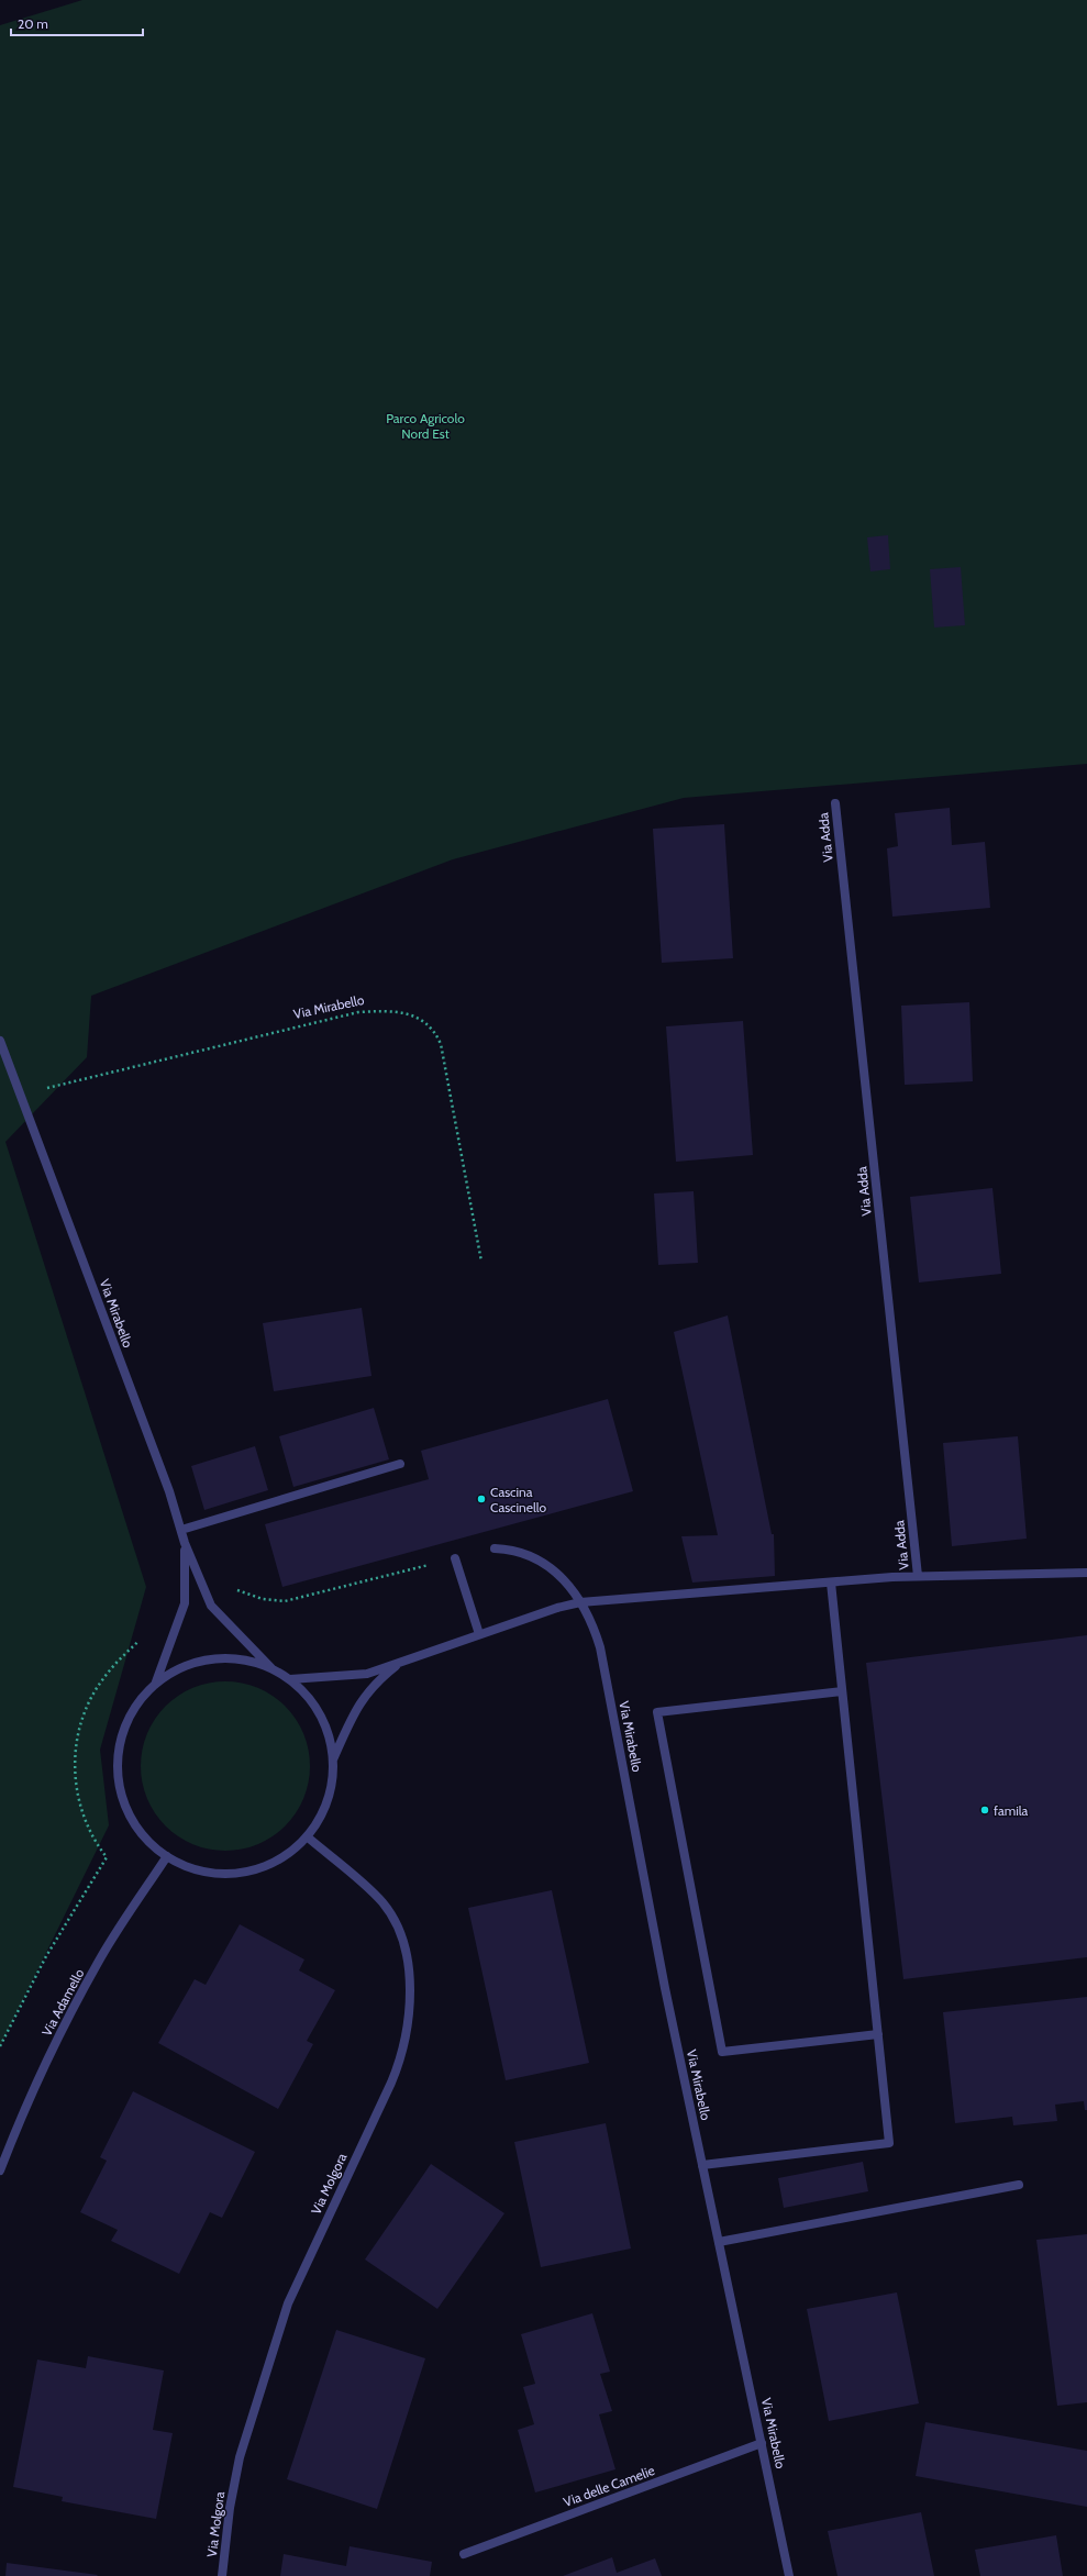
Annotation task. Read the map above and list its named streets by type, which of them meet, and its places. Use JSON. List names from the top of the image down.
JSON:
{
  "streets": {
    "street": [
      "Via Adda",
      "Via Mirabello",
      "Via Adamello",
      "Via Molgora",
      "Via delle Camelie"
    ]
  },
  "crossings": [
    ["Via Adda", "Via Mirabello"],
    ["Via Mirabello", "Via delle Camelie"]
  ],
  "parks": ["Parco Agricolo Nord Est"],
  "places": ["Cascina Cascinello", "famila"],
  "scale_bar": "20 m"
}
